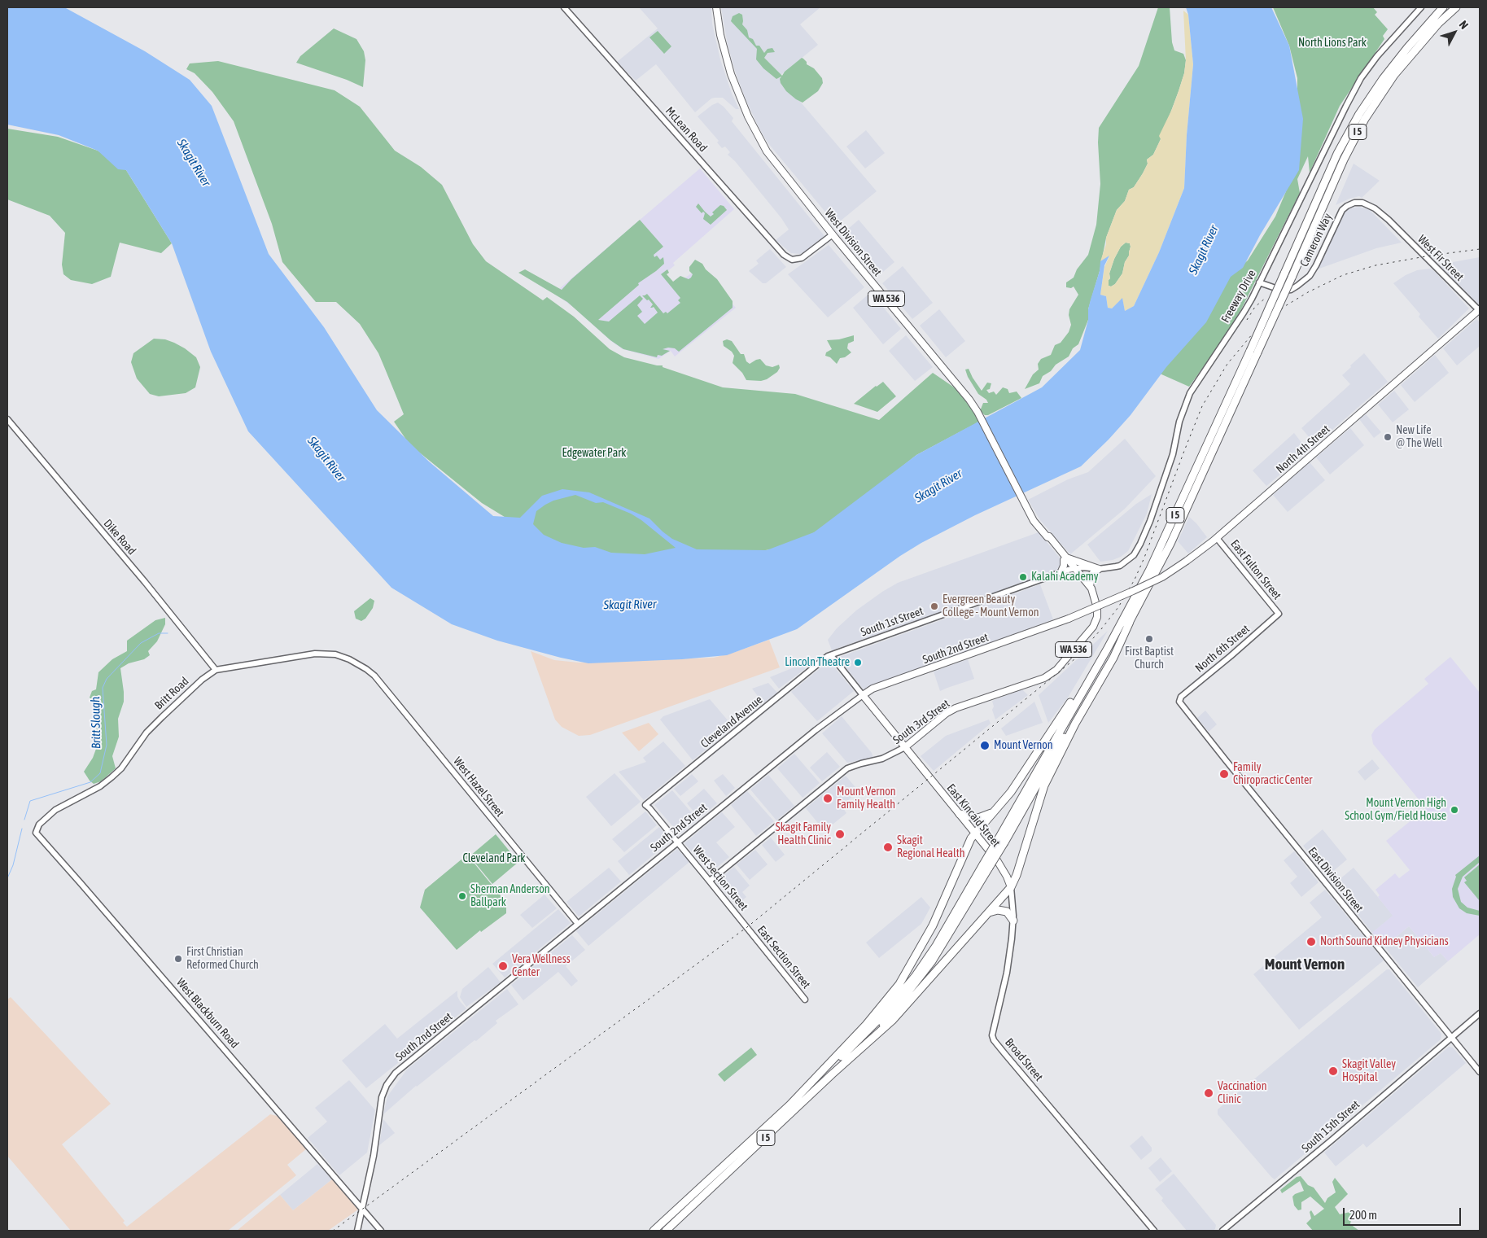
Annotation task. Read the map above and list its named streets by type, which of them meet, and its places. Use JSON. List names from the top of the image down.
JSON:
{
  "streets": {
    "highway": ["I 5"],
    "main road": [
      "West Division Street",
      "WA 536",
      "North 4th Street",
      "South 2nd Street",
      "South 3rd Street",
      "East Kincaid Street",
      "Broad Street"
    ],
    "street": [
      "McLean Road",
      "Cameron Way",
      "West Fir Street",
      "Freeway Drive",
      "Dike Road",
      "East Fulton Street",
      "South 1st Street",
      "North 6th Street",
      "Britt Road",
      "Cleveland Avenue",
      "West Hazel Street",
      "West Section Street",
      "East Division Street",
      "East Section Street",
      "West Blackburn Road",
      "South 15th Street"
    ]
  },
  "crossings": [
    ["McLean Road", "West Division Street"],
    ["Cameron Way", "West Fir Street"],
    ["Cameron Way", "Freeway Drive"],
    ["West Division Street", "Freeway Drive"],
    ["West Division Street", "South 1st Street"],
    ["West Division Street", "South 3rd Street"],
    ["West Fir Street", "North 4th Street"],
    ["Freeway Drive", "South 1st Street"],
    ["North 4th Street", "East Fulton Street"],
    ["North 4th Street", "South 2nd Street"],
    ["Dike Road", "Britt Road"],
    ["East Fulton Street", "North 6th Street"],
    ["South 1st Street", "Cleveland Avenue"],
    ["South 2nd Street", "West Hazel Street"],
    ["South 2nd Street", "East Kincaid Street"],
    ["South 2nd Street", "West Section Street"],
    ["South 2nd Street", "West Blackburn Road"],
    ["North 6th Street", "East Division Street"],
    ["Britt Road", "West Hazel Street"],
    ["Britt Road", "West Blackburn Road"],
    ["Cleveland Avenue", "West Section Street"],
    ["South 3rd Street", "East Kincaid Street"],
    ["South 3rd Street", "West Section Street"],
    ["East Kincaid Street", "Broad Street"],
    ["West Section Street", "East Section Street"],
    ["East Division Street", "South 15th Street"]
  ],
  "districts": ["Mount Vernon"],
  "water": ["Skagit River", "Britt Slough"],
  "parks": ["North Lions Park", "Edgewater Park", "Cleveland Park"],
  "places": [
    "New Life @ The Well",
    "Kalahi Academy",
    "Evergreen Beauty College - Mount Vernon",
    "First Baptist Church",
    "Lincoln Theatre",
    "Mount Vernon",
    "Family Chiropractic Center",
    "Mount Vernon Family Health",
    "Mount Vernon High School Gym/Field House",
    "Skagit Family Health Clinic",
    "Skagit Regional Health",
    "Sherman Anderson Ballpark",
    "North Sound Kidney Physicians",
    "First Christian Reformed Church",
    "Vera Wellness Center",
    "Skagit Valley Hospital",
    "Vaccination Clinic"
  ],
  "scale_bar": "200 m",
  "north": "top right"
}
